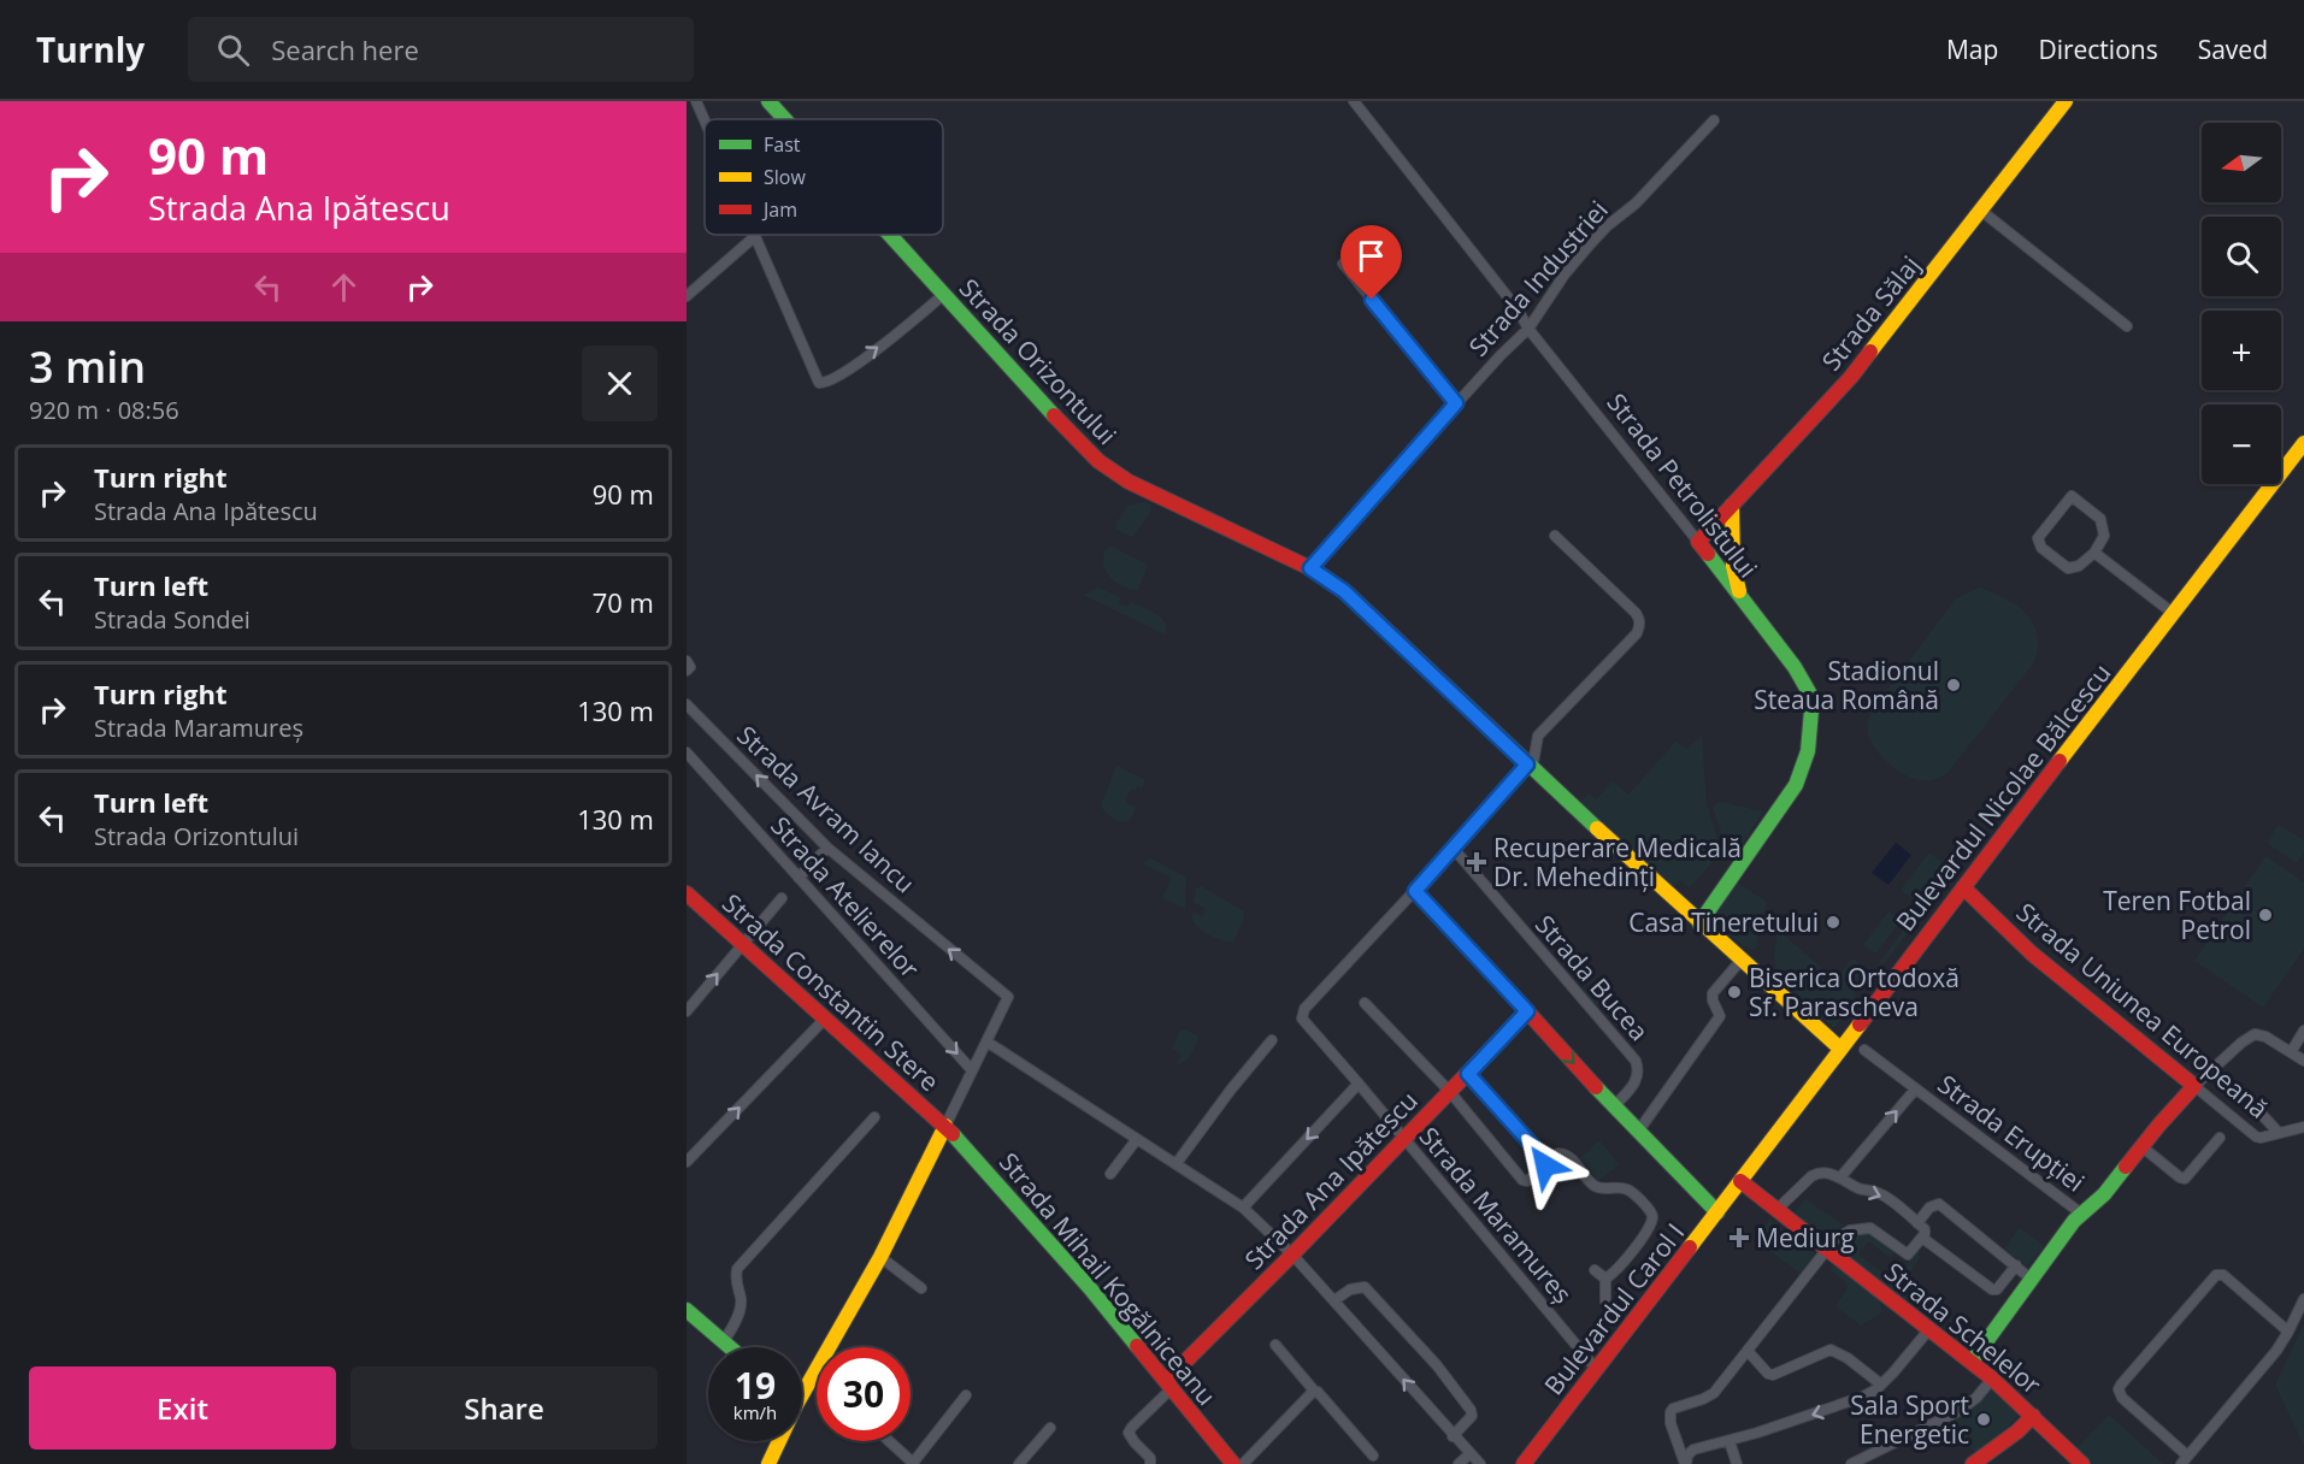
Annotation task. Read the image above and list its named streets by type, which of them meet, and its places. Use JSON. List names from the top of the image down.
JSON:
{
  "streets": {
    "street": [
      "Strada Industriei",
      "Strada Sălaj",
      "Strada Orizontului",
      "Strada Petrolistului",
      "Bulevardul Nicolae Bălcescu",
      "Strada Avram Iancu",
      "Strada Atelierelor",
      "Strada Bucea",
      "Strada Constantin Stere",
      "Strada Uniunea Europeană",
      "Strada Erupției",
      "Strada Ana Ipătescu",
      "Strada Maramureș",
      "Strada Mihail Kogălniceanu",
      "Bulevardul Carol I",
      "Strada Schelelor"
    ]
  },
  "crossings": [
    ["Strada Industriei", "Strada Orizontului"],
    ["Strada Industriei", "Strada Petrolistului"],
    ["Strada Sălaj", "Strada Petrolistului"],
    ["Strada Orizontului", "Strada Petrolistului"],
    ["Strada Orizontului", "Bulevardul Nicolae Bălcescu"],
    ["Strada Orizontului", "Strada Maramureș"],
    ["Bulevardul Nicolae Bălcescu", "Strada Uniunea Europeană"],
    ["Bulevardul Nicolae Bălcescu", "Bulevardul Carol I"],
    ["Bulevardul Nicolae Bălcescu", "Strada Schelelor"],
    ["Strada Bucea", "Strada Maramureș"],
    ["Strada Constantin Stere", "Strada Mihail Kogălniceanu"],
    ["Strada Uniunea Europeană", "Strada Erupției"],
    ["Strada Erupției", "Strada Schelelor"],
    ["Strada Ana Ipătescu", "Strada Maramureș"],
    ["Strada Ana Ipătescu", "Strada Mihail Kogălniceanu"],
    ["Strada Maramureș", "Bulevardul Carol I"],
    ["Bulevardul Carol I", "Strada Schelelor"]
  ],
  "one_way": ["Strada Avram Iancu", "Strada Atelierelor"],
  "places": {
    "other": [
      "Stadionul Steaua Română",
      "Teren Fotbal Petrol",
      "Casa Tineretului",
      "Biserica Ortodoxă Sf. Parascheva",
      "Sala Sport Energetic"
    ],
    "health": ["Recuperare Medicală Dr. Mehedinți", "Mediurg"]
  },
  "legend": ["Fast", "Slow", "Jam"],
  "north": "left",
  "page": {
    "header": "Turnly",
    "search": "Search here",
    "nav": ["Map", "Directions", "Saved"],
    "turn": ["90 m", "Strada Ana Ipătescu"],
    "map_buttons": ["+", "−"],
    "heading": ["3 min", "920 m · 08:56"],
    "list": [
      {
        "name": "Turn right",
        "note": "Strada Ana Ipătescu",
        "value": "90 m"
      },
      {
        "name": "Turn left",
        "note": "Strada Sondei",
        "value": "70 m"
      },
      {
        "name": "Turn right",
        "note": "Strada Maramureș",
        "value": "130 m"
      },
      {
        "name": "Turn left",
        "note": "Strada Orizontului",
        "value": "130 m"
      }
    ],
    "speed": "19 km/h",
    "limit": "30",
    "buttons": ["Exit", "Share"]
  }
}
